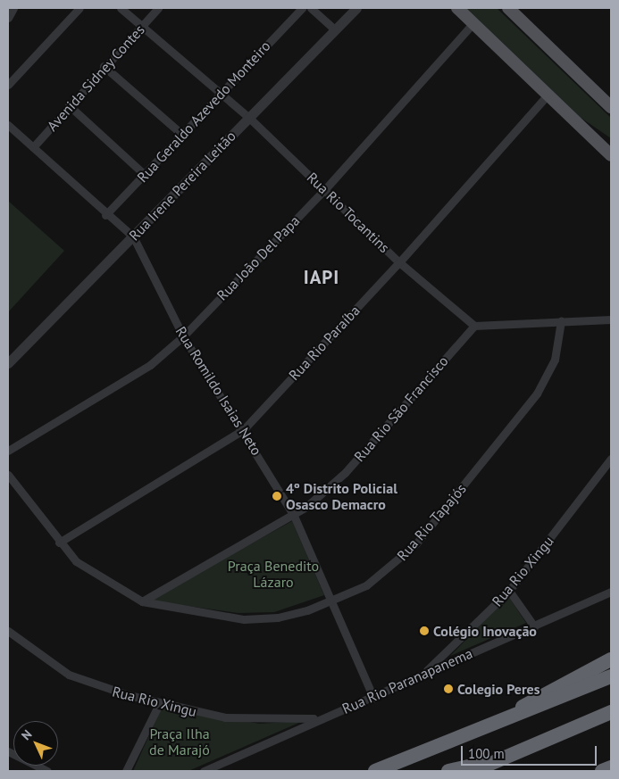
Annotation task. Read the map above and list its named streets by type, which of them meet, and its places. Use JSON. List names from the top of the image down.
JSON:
{
  "streets": {
    "street": [
      "Avenida Sidney Contes",
      "Rua Geraldo Azevedo Monteiro",
      "Rua Irene Pereira Leitão",
      "Rua Rio Tocantins",
      "Rua João Del Papa",
      "Rua Rio Paraíba",
      "Rua Romildo Isaias Neto",
      "Rua Rio São Francisco",
      "Rua Rio Tapajós",
      "Rua Rio Xingu",
      "Rua Rio Paranapanema"
    ]
  },
  "crossings": [
    ["Avenida Sidney Contes", "Rua Rio Tocantins"],
    ["Avenida Sidney Contes", "Rua Romildo Isaias Neto"],
    ["Rua Geraldo Azevedo Monteiro", "Rua Rio Tocantins"],
    ["Rua Geraldo Azevedo Monteiro", "Rua Romildo Isaias Neto"],
    ["Rua Irene Pereira Leitão", "Rua Rio Tocantins"],
    ["Rua Irene Pereira Leitão", "Rua Romildo Isaias Neto"],
    ["Rua Rio Tocantins", "Rua João Del Papa"],
    ["Rua Rio Tocantins", "Rua Rio Paraíba"],
    ["Rua Rio Tocantins", "Rua Rio São Francisco"],
    ["Rua João Del Papa", "Rua Romildo Isaias Neto"],
    ["Rua Rio Paraíba", "Rua Romildo Isaias Neto"],
    ["Rua Rio Paraíba", "Rua Rio Tapajós"],
    ["Rua Romildo Isaias Neto", "Rua Rio São Francisco"],
    ["Rua Romildo Isaias Neto", "Rua Rio Tapajós"],
    ["Rua Romildo Isaias Neto", "Rua Rio Paranapanema"],
    ["Rua Rio São Francisco", "Rua Rio Tapajós"],
    ["Rua Rio Xingu", "Rua Rio Paranapanema"]
  ],
  "districts": ["IAPI"],
  "parks": ["Praça Benedito Lázaro", "Praça Ilha de Marajó"],
  "places": ["4º Distrito Policial Osasco Demacro", "Colégio Inovação", "Colegio Peres"],
  "scale_bar": "100 m",
  "north": "top left"
}
